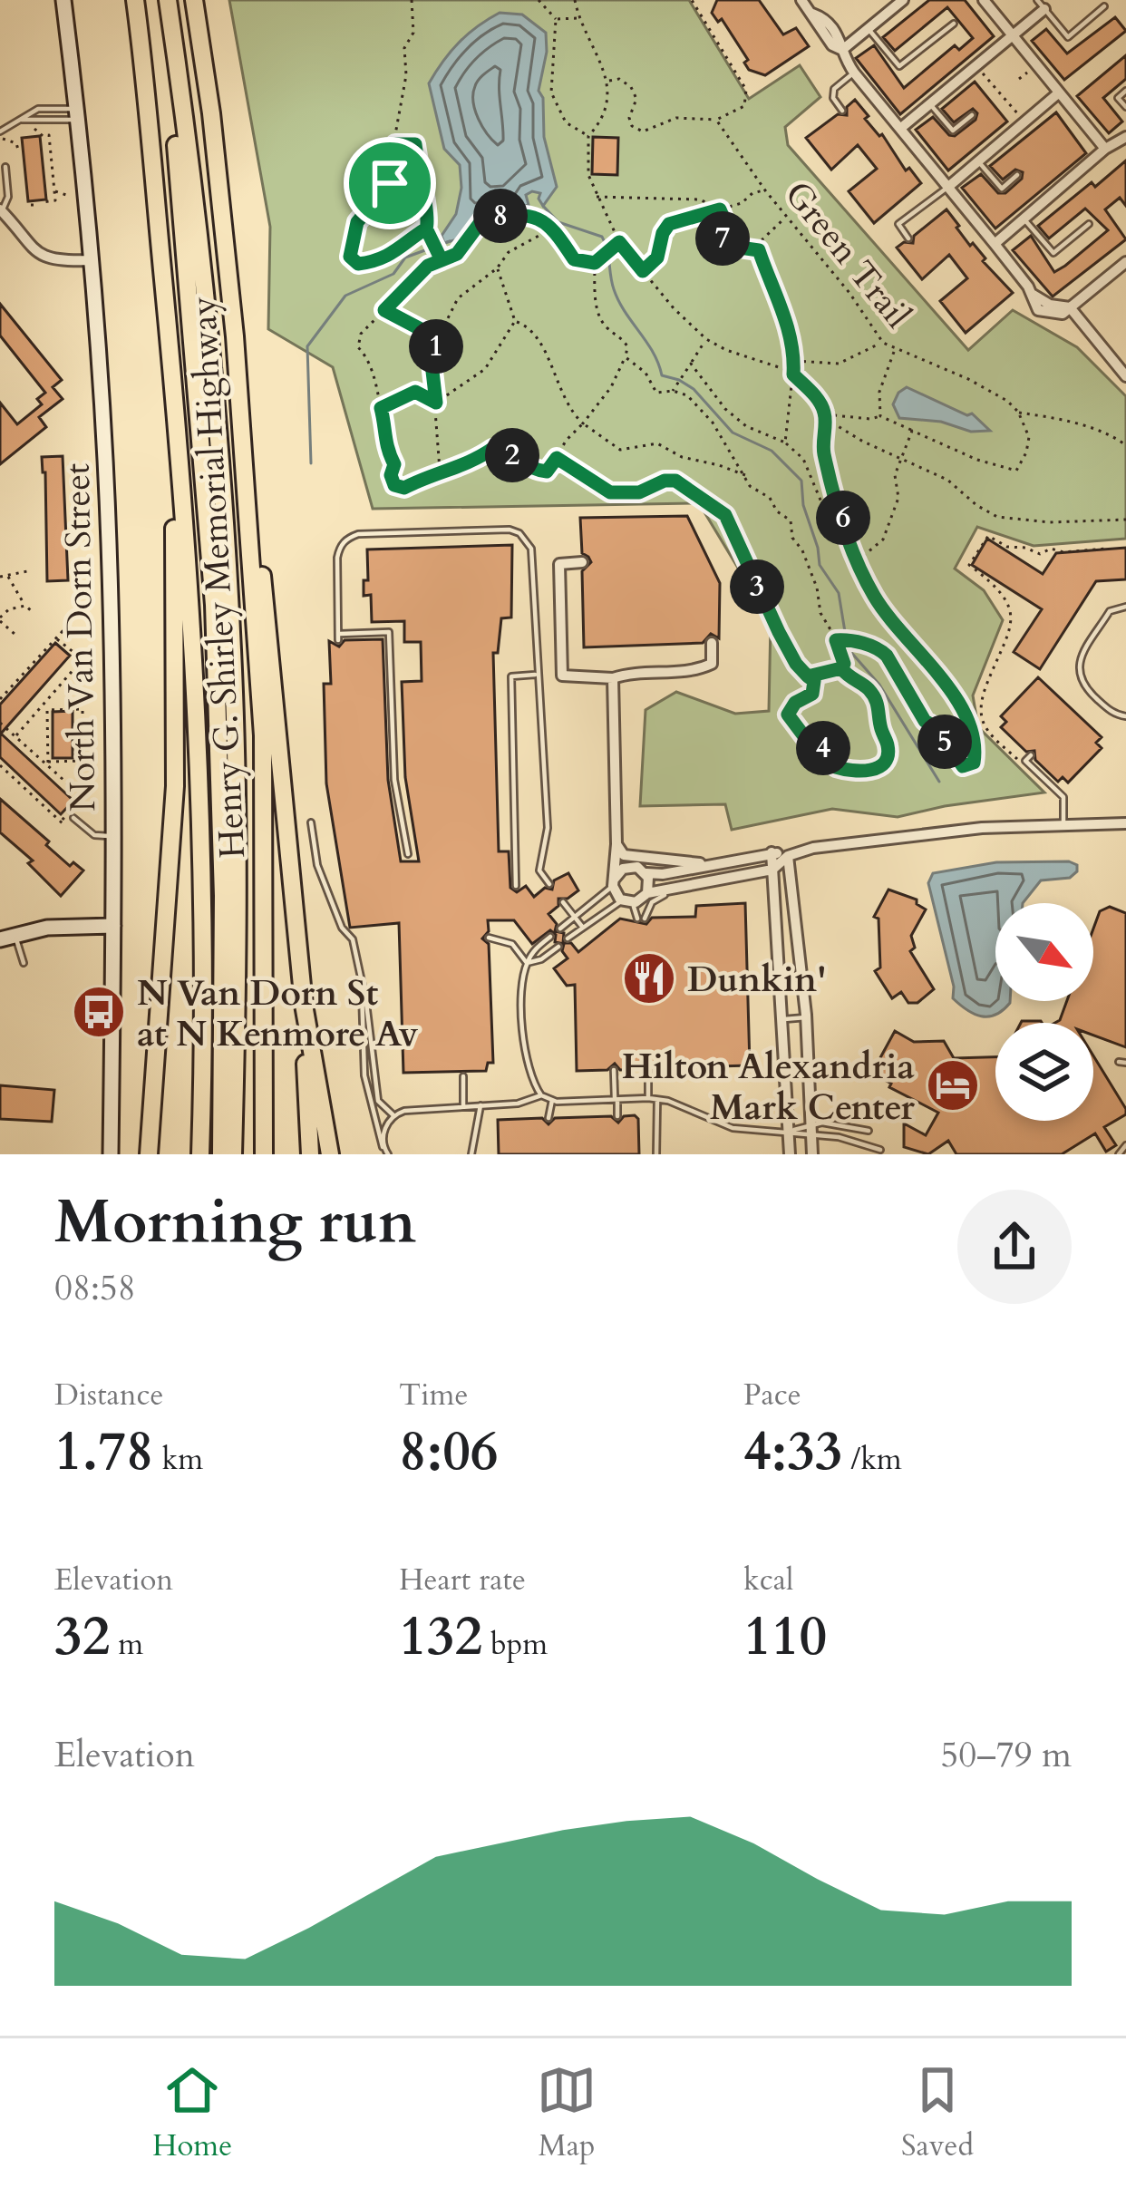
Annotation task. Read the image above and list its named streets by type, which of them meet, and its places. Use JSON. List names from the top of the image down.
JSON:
{
  "streets": {
    "highway": ["Henry G. Shirley Memorial Highway"],
    "main road": ["North Van Dorn Street"],
    "path": ["Green Trail"]
  },
  "places": {
    "restaurant": ["Dunkin'"],
    "bus stop": ["N Van Dorn St at N Kenmore Av"],
    "hotel": ["Hilton Alexandria Mark Center"]
  },
  "north": "bottom right",
  "page": {
    "pins": [
      "8",
      "7",
      "1",
      "2",
      "6",
      "3",
      "5",
      "4"
    ],
    "heading": ["Morning run", "08:58"],
    "stats": [
      ["Distance", "1.78 km"],
      ["Time", "8:06"],
      ["Pace", "4:33 /km"],
      ["Elevation", "32 m"],
      ["Heart rate", "132 bpm"],
      ["kcal", "110"]
    ],
    "chart": ["Elevation", "50–79 m"],
    "tabs": ["Home", "Map", "Saved"]
  }
}
